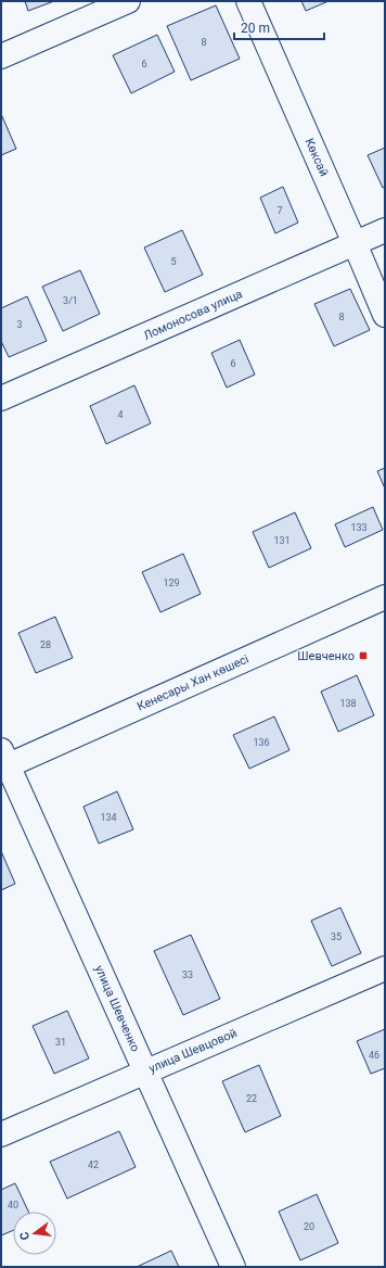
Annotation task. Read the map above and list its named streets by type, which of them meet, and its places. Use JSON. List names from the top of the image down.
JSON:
{
  "streets": {
    "street": [
      "Көксай",
      "Ломоносова улица",
      "Кенесары Хан көшесі",
      "улица Шевченко",
      "улица Шевцовой"
    ]
  },
  "crossings": [
    ["Көксай", "Ломоносова улица"],
    ["Кенесары Хан көшесі", "улица Шевченко"],
    ["улица Шевченко", "улица Шевцовой"]
  ],
  "places": {
    "transit": ["Шевченко"]
  },
  "house_numbers": [
    "8",
    "6",
    "7",
    "5",
    "3/1",
    "8",
    "3",
    "6",
    "4",
    "133",
    "131",
    "129",
    "28",
    "138",
    "136",
    "134",
    "35",
    "33",
    "31",
    "46",
    "22",
    "42",
    "40",
    "20"
  ],
  "scale_bar": "20 m",
  "north": "left"
}
